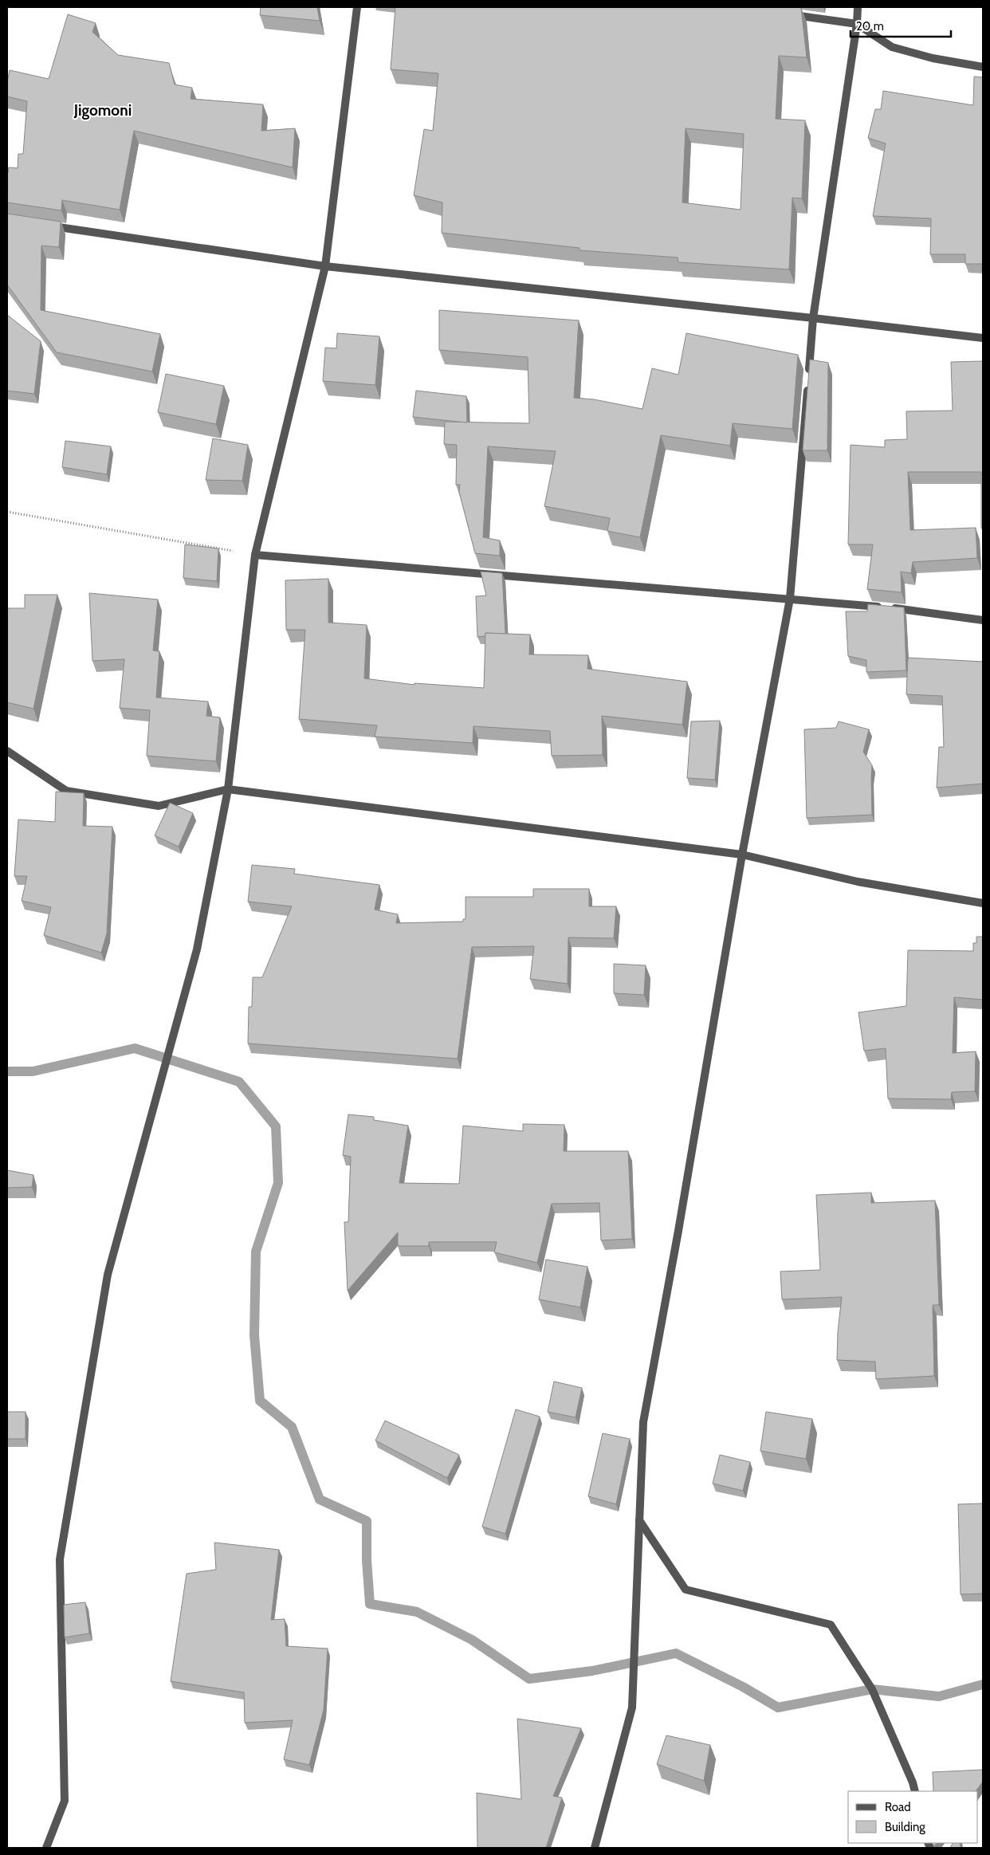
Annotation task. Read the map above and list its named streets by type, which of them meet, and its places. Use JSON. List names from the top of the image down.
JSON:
{
  "districts": ["Jigomoni"],
  "legend": ["Road", "Building"],
  "scale_bar": "20 m"
}
